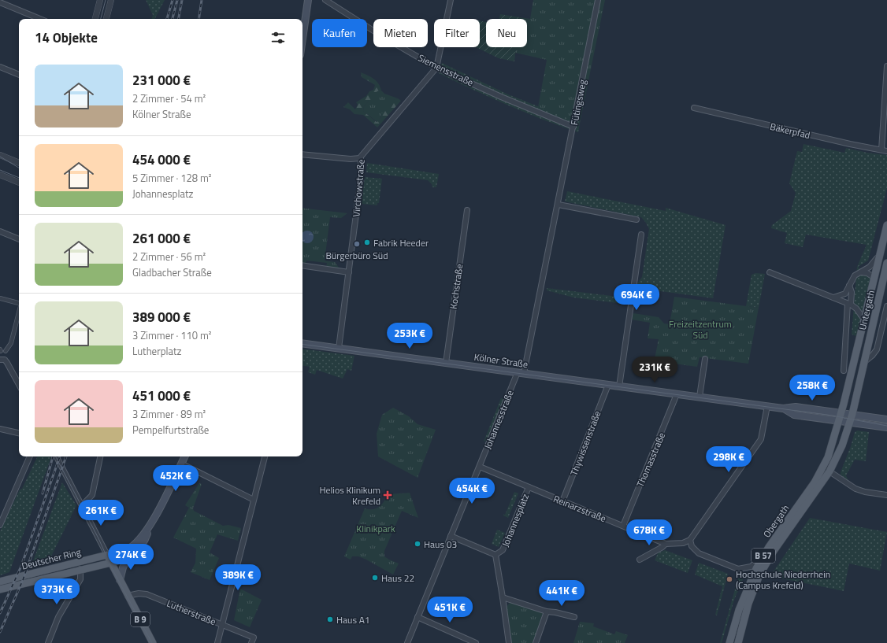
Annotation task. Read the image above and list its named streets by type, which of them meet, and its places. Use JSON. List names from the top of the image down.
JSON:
{
  "streets": {
    "main road": [
      "Untergath",
      "Kölner Straße",
      "Obergath",
      "B 57",
      "Deutscher Ring",
      "B 9"
    ],
    "street": [
      "Siemensstraße",
      "Fütingsweg",
      "Bäkerpfad",
      "Virchowstraße",
      "Kochstraße",
      "Johannesstraße",
      "Thywissenstraße",
      "Thomasstraße",
      "Reinarzstraße",
      "Johannesplatz",
      "Lutherstraße"
    ]
  },
  "crossings": [
    ["Siemensstraße", "Fütingsweg"],
    ["Siemensstraße", "Virchowstraße"],
    ["Fütingsweg", "Kölner Straße"],
    ["Fütingsweg", "Johannesstraße"],
    ["Virchowstraße", "Kölner Straße"],
    ["Kochstraße", "Kölner Straße"],
    ["Untergath", "Kölner Straße"],
    ["Untergath", "Obergath"],
    ["Untergath", "B 57"],
    ["Kölner Straße", "Johannesstraße"],
    ["Kölner Straße", "Thywissenstraße"],
    ["Kölner Straße", "Thomasstraße"],
    ["Kölner Straße", "Obergath"],
    ["Johannesstraße", "Johannesplatz"],
    ["Thywissenstraße", "Reinarzstraße"],
    ["Thomasstraße", "Reinarzstraße"],
    ["Reinarzstraße", "Johannesplatz"],
    ["Deutscher Ring", "B 9"],
    ["Lutherstraße", "B 9"]
  ],
  "parks": ["Freizeitzentrum Süd", "Klinikpark"],
  "places": {
    "other": [
      "Fabrik Heeder",
      "Bürgerbüro Süd",
      "Haus 03",
      "Haus 22",
      "Hochschule Niederrhein (Campus Krefeld)",
      "Haus A1"
    ],
    "health": ["Helios Klinikum Krefeld"]
  },
  "page": {
    "chip": [
      "Kaufen",
      "Mieten",
      "Filter",
      "Neu"
    ],
    "heading": "14 Objekte",
    "list": [
      {
        "name": "231 000 €",
        "note": "2 Zimmer · 54 m² · Kölner Straße"
      },
      {
        "name": "454 000 €",
        "note": "5 Zimmer · 128 m² · Johannesplatz"
      },
      {
        "name": "261 000 €",
        "note": "2 Zimmer · 56 m² · Gladbacher Straße"
      },
      {
        "name": "389 000 €",
        "note": "3 Zimmer · 110 m² · Lutherplatz"
      },
      {
        "name": "451 000 €",
        "note": "3 Zimmer · 89 m² · Pempelfurtstraße"
      }
    ],
    "price": [
      "694K €",
      "253K €",
      "231K €",
      "258K €",
      "298K €",
      "452K €",
      "454K €",
      "261K €",
      "678K €",
      "274K €",
      "389K €",
      "373K €",
      "441K €",
      "451K €"
    ]
  }
}
